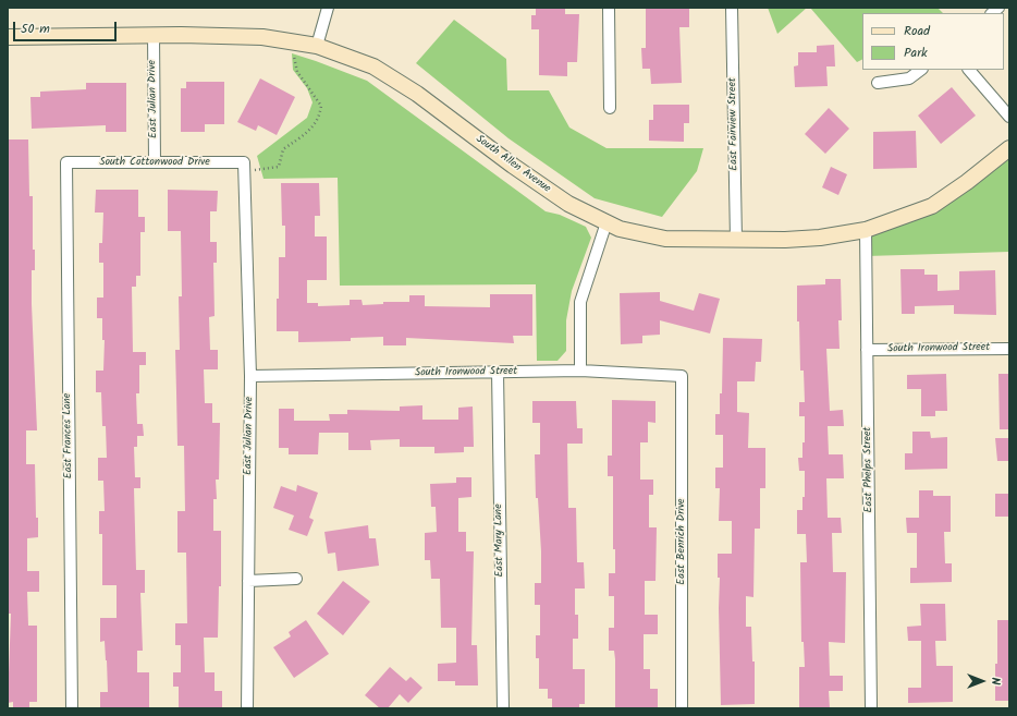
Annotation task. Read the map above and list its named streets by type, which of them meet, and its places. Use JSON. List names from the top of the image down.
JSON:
{
  "streets": {
    "street": [
      "East Julian Drive",
      "East Fairview Street",
      "South Cottonwood Drive",
      "South Allen Avenue",
      "South Ironwood Street",
      "East Frances Lane",
      "East Phelps Street",
      "East Mary Lane",
      "East Benrich Drive"
    ]
  },
  "crossings": [
    ["East Julian Drive", "South Cottonwood Drive"],
    ["East Julian Drive", "South Allen Avenue"],
    ["East Julian Drive", "South Ironwood Street"],
    ["East Fairview Street", "South Allen Avenue"],
    ["South Cottonwood Drive", "East Frances Lane"],
    ["South Allen Avenue", "East Phelps Street"],
    ["South Ironwood Street", "East Phelps Street"],
    ["South Ironwood Street", "East Mary Lane"],
    ["South Ironwood Street", "East Benrich Drive"]
  ],
  "legend": ["Road", "Park"],
  "scale_bar": "50 m",
  "north": "right"
}
